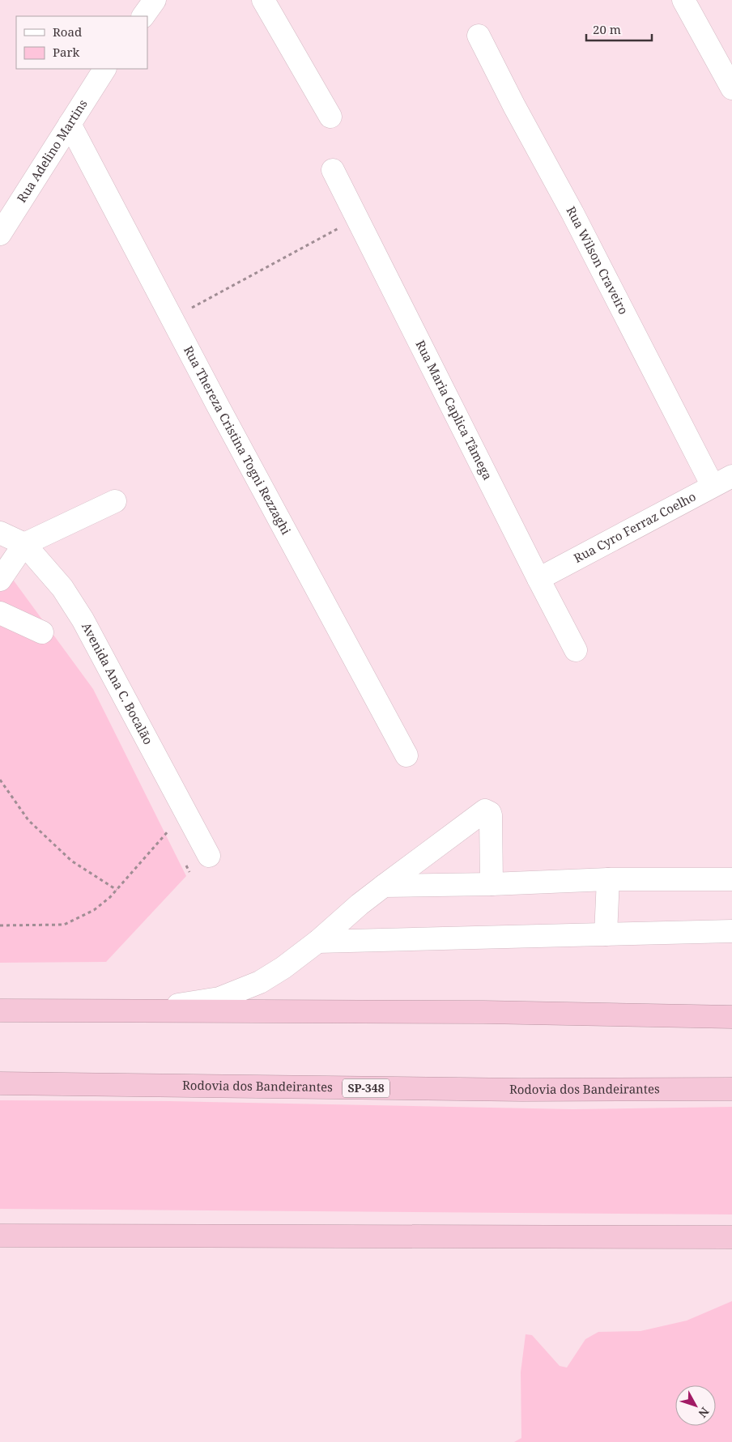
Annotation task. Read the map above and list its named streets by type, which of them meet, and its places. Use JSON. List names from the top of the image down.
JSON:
{
  "streets": {
    "highway": ["Rodovia dos Bandeirantes", "SP-348"],
    "street": [
      "Rua Adelino Martins",
      "Rua Wilson Craveiro",
      "Rua Maria Caplica Tâmega",
      "Rua Thereza Cristina Togni Rezzaghi",
      "Rua Cyro Ferraz Coelho",
      "Avenida Ana C. Bocalão"
    ]
  },
  "crossings": [
    ["Rua Adelino Martins", "Rua Thereza Cristina Togni Rezzaghi"],
    ["Rua Wilson Craveiro", "Rua Cyro Ferraz Coelho"],
    ["Rua Maria Caplica Tâmega", "Rua Cyro Ferraz Coelho"]
  ],
  "legend": ["Road", "Park"],
  "scale_bar": "20 m",
  "north": "bottom right"
}
